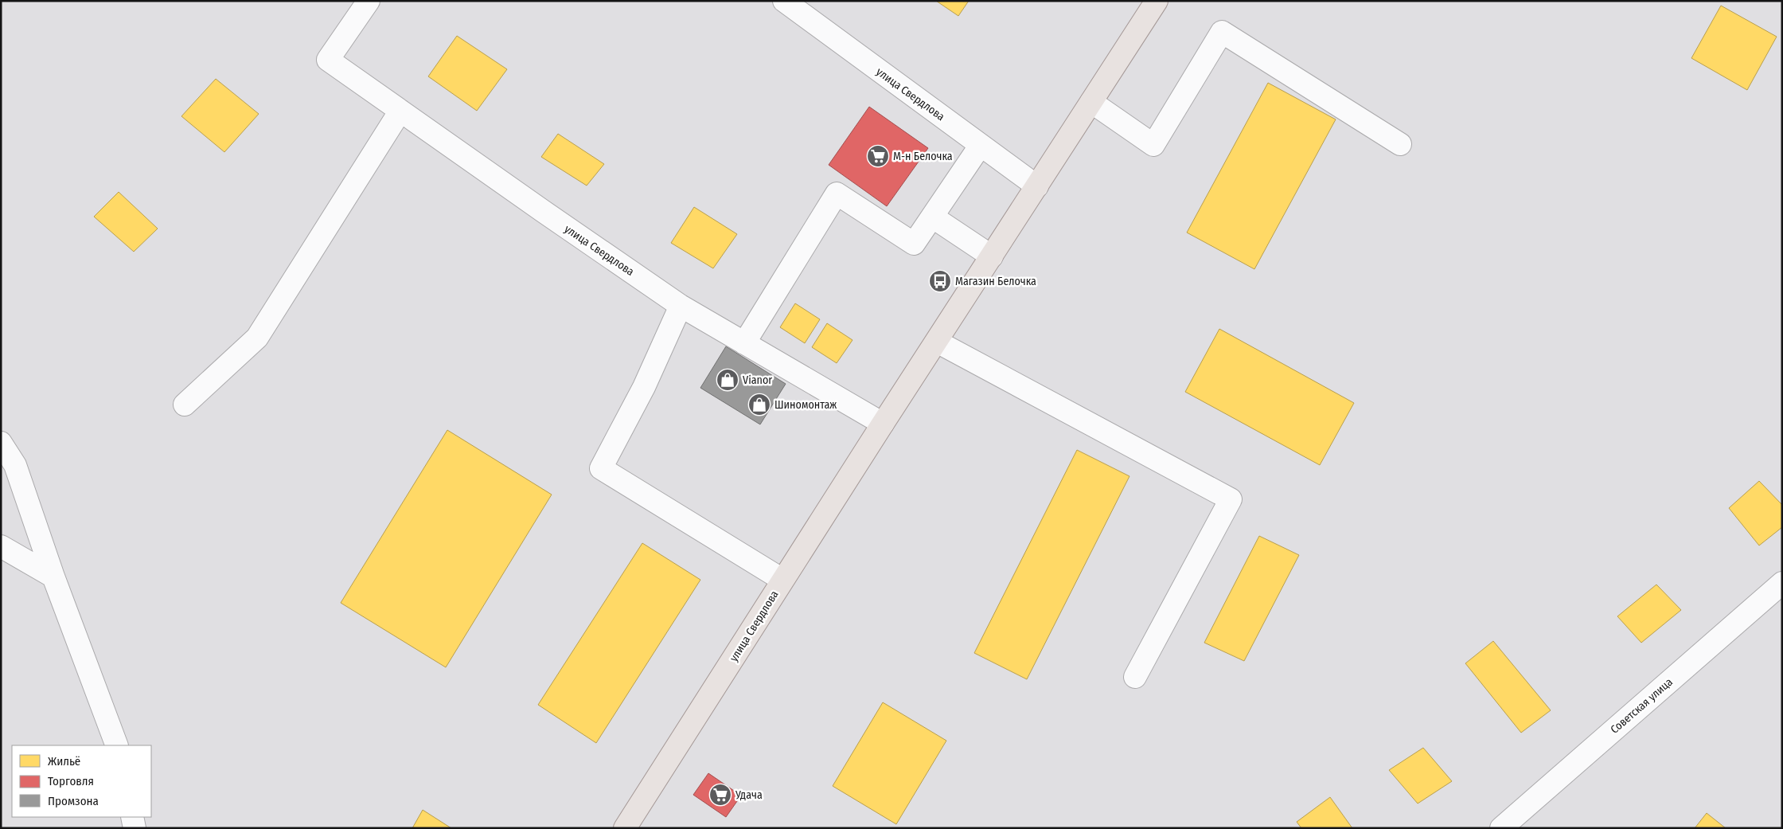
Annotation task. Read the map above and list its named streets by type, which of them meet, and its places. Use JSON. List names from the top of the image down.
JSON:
{
  "streets": {
    "main road": ["улица Свердлова"],
    "street": ["Советская улица"]
  },
  "places": {
    "supermarket": ["М-н Белочка", "Удача"],
    "bus stop": ["Магазин Белочка"],
    "shop": ["Vianor", "Шиномонтаж"]
  },
  "legend": ["Жильё", "Торговля", "Промзона"]
}
